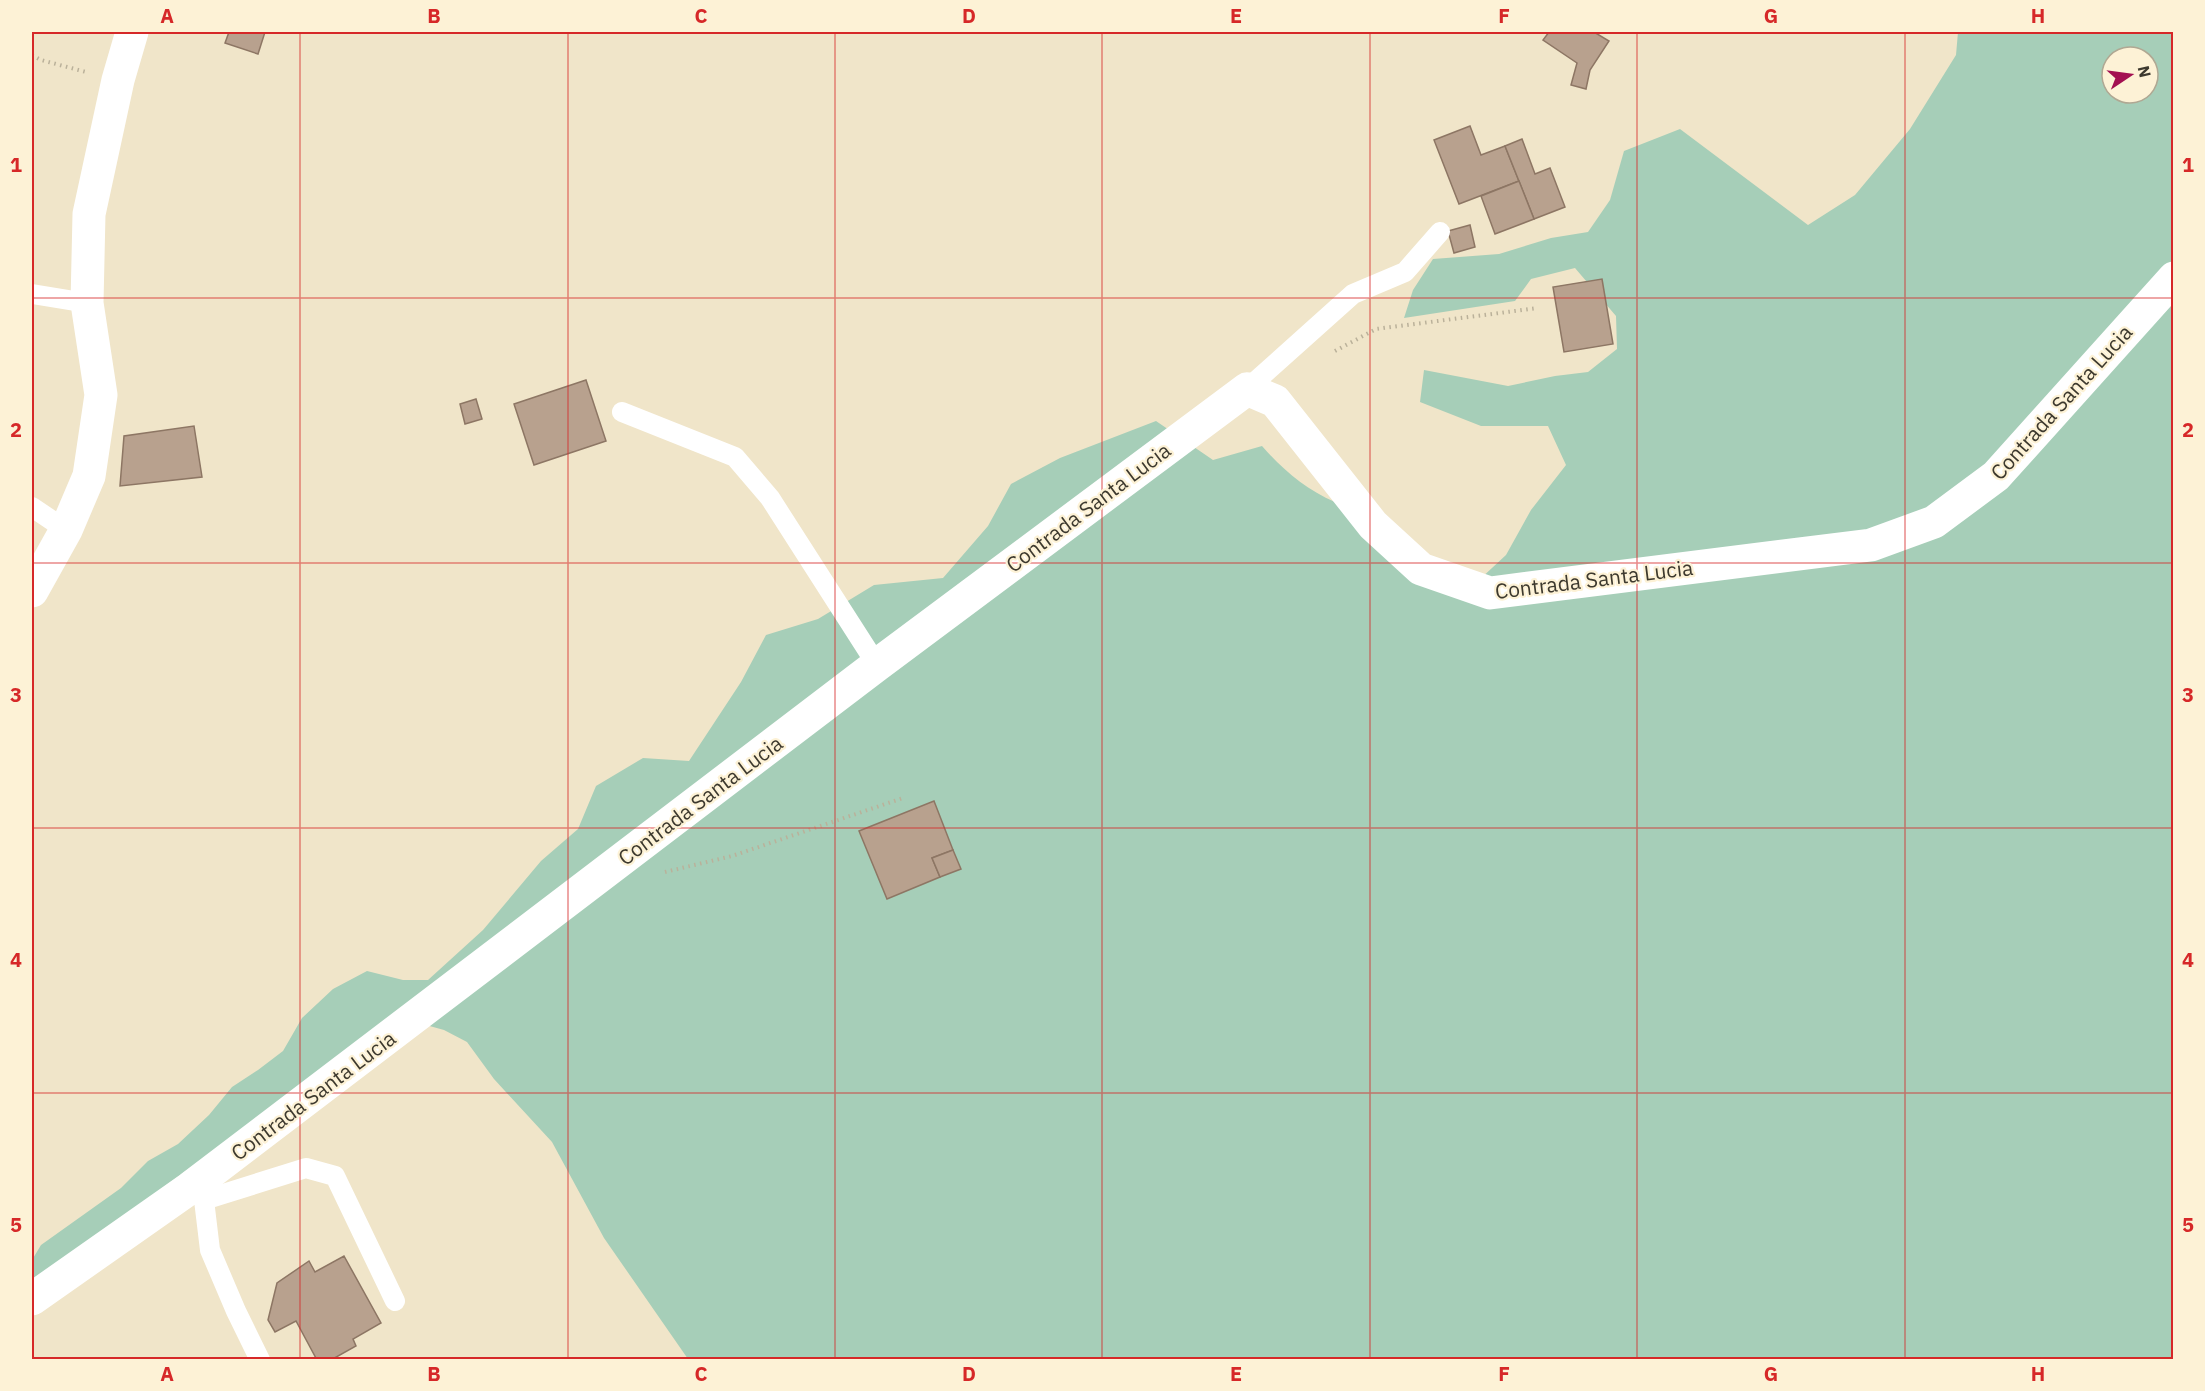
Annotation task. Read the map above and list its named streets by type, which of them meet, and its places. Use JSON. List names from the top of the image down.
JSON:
{
  "streets": {
    "street": ["Contrada Santa Lucia"]
  },
  "north": "right",
  "grid": {
    "columns": [
      "A",
      "B",
      "C",
      "D",
      "E",
      "F",
      "G",
      "H"
    ],
    "rows": [
      "1",
      "2",
      "3",
      "4",
      "5"
    ]
  }
}
